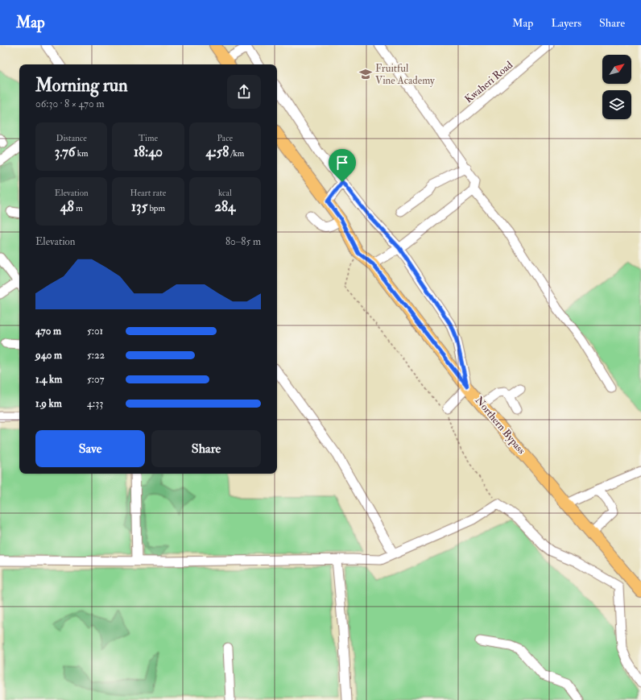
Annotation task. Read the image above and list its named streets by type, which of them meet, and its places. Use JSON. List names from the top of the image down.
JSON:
{
  "streets": {
    "main road": ["Northern Bypass"],
    "street": ["Kwaheri Road"]
  },
  "places": {
    "school or university": ["Fruitful Vine Academy"]
  },
  "north": "top right",
  "page": {
    "header": "Map",
    "nav": ["Map", "Layers", "Share"],
    "heading": ["Morning run", "06:30 · 8 × 470 m"],
    "stats": [
      ["Distance", "3.76 km"],
      ["Time", "18:40"],
      ["Pace", "4:58 /km"],
      ["Elevation", "48 m"],
      ["Heart rate", "135 bpm"],
      ["kcal", "284"]
    ],
    "chart": ["Elevation", "80–85 m"],
    "list": [
      {
        "name": "470 m",
        "note": "5:01"
      },
      {
        "name": "940 m",
        "note": "5:22"
      },
      {
        "name": "1.4 km",
        "note": "5:07"
      },
      {
        "name": "1.9 km",
        "note": "4:33"
      }
    ],
    "buttons": ["Save", "Share"]
  }
}
